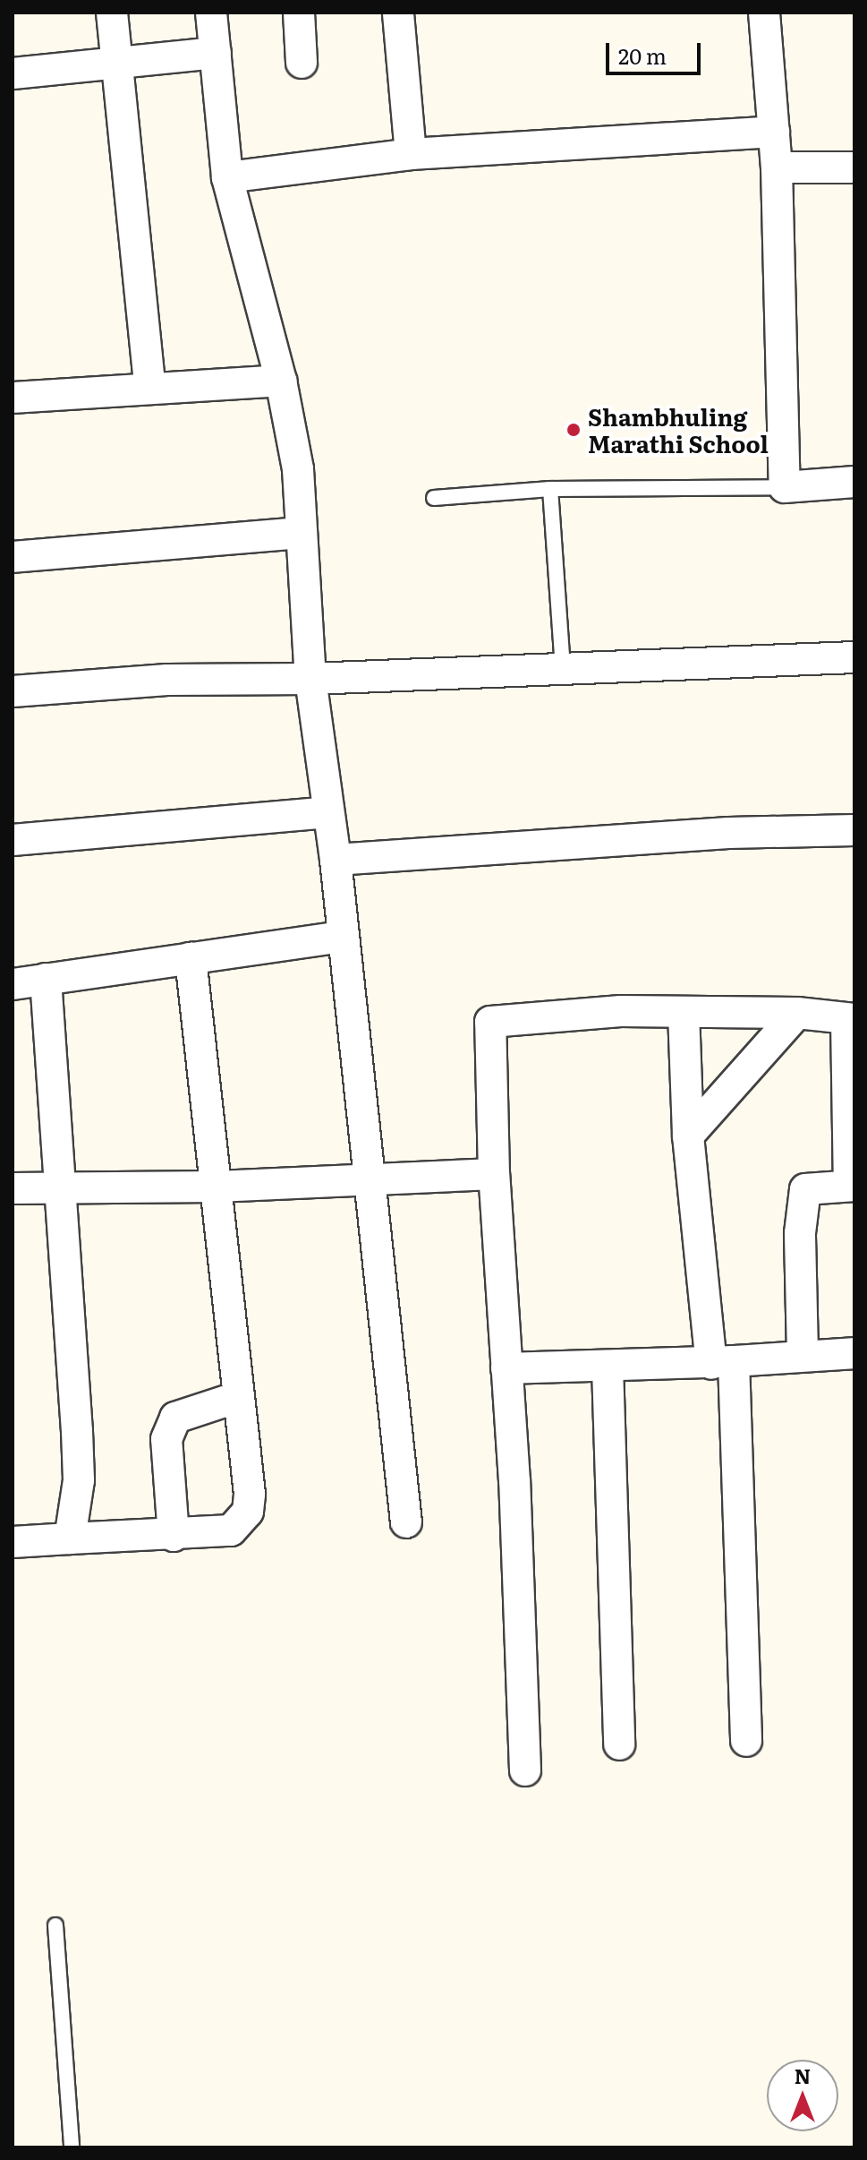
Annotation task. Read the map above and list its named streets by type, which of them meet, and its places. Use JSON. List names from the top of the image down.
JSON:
{
  "places": ["Shambhuling Marathi School"],
  "scale_bar": "20 m",
  "north": "top"
}
